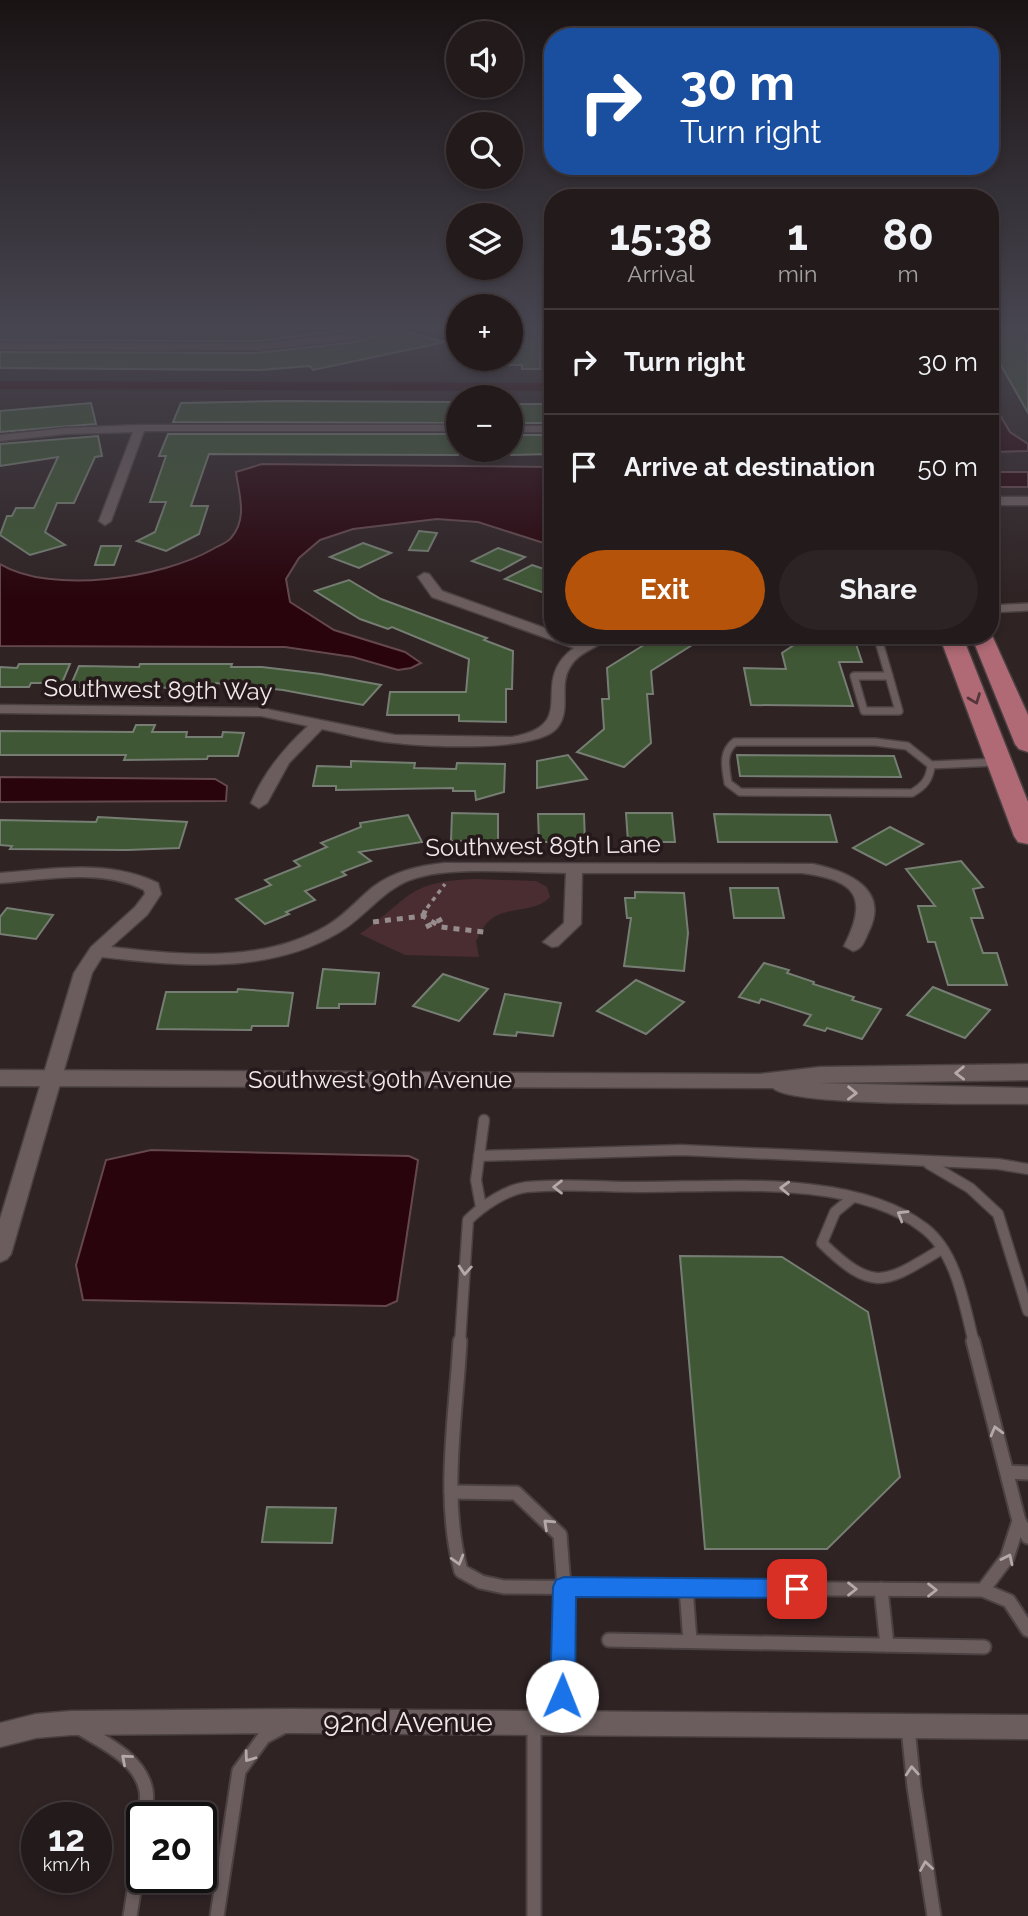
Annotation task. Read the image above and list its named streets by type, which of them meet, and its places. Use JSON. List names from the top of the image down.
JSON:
{
  "streets": {
    "street": [
      "Southwest 89th Way",
      "Southwest 89th Lane",
      "Southwest 90th Avenue",
      "92nd Avenue"
    ]
  },
  "page": {
    "map_buttons": ["+", "−"],
    "turn": ["30 m", "Turn right"],
    "eta": [
      "15:38",
      "Arrival",
      "1",
      "min",
      "80",
      "m"
    ],
    "list": [
      {
        "name": "Turn right",
        "value": "30 m"
      },
      {
        "name": "Arrive at destination",
        "value": "50 m"
      }
    ],
    "buttons": ["Exit", "Share"],
    "speed": "12 km/h",
    "limit": "20"
  }
}
